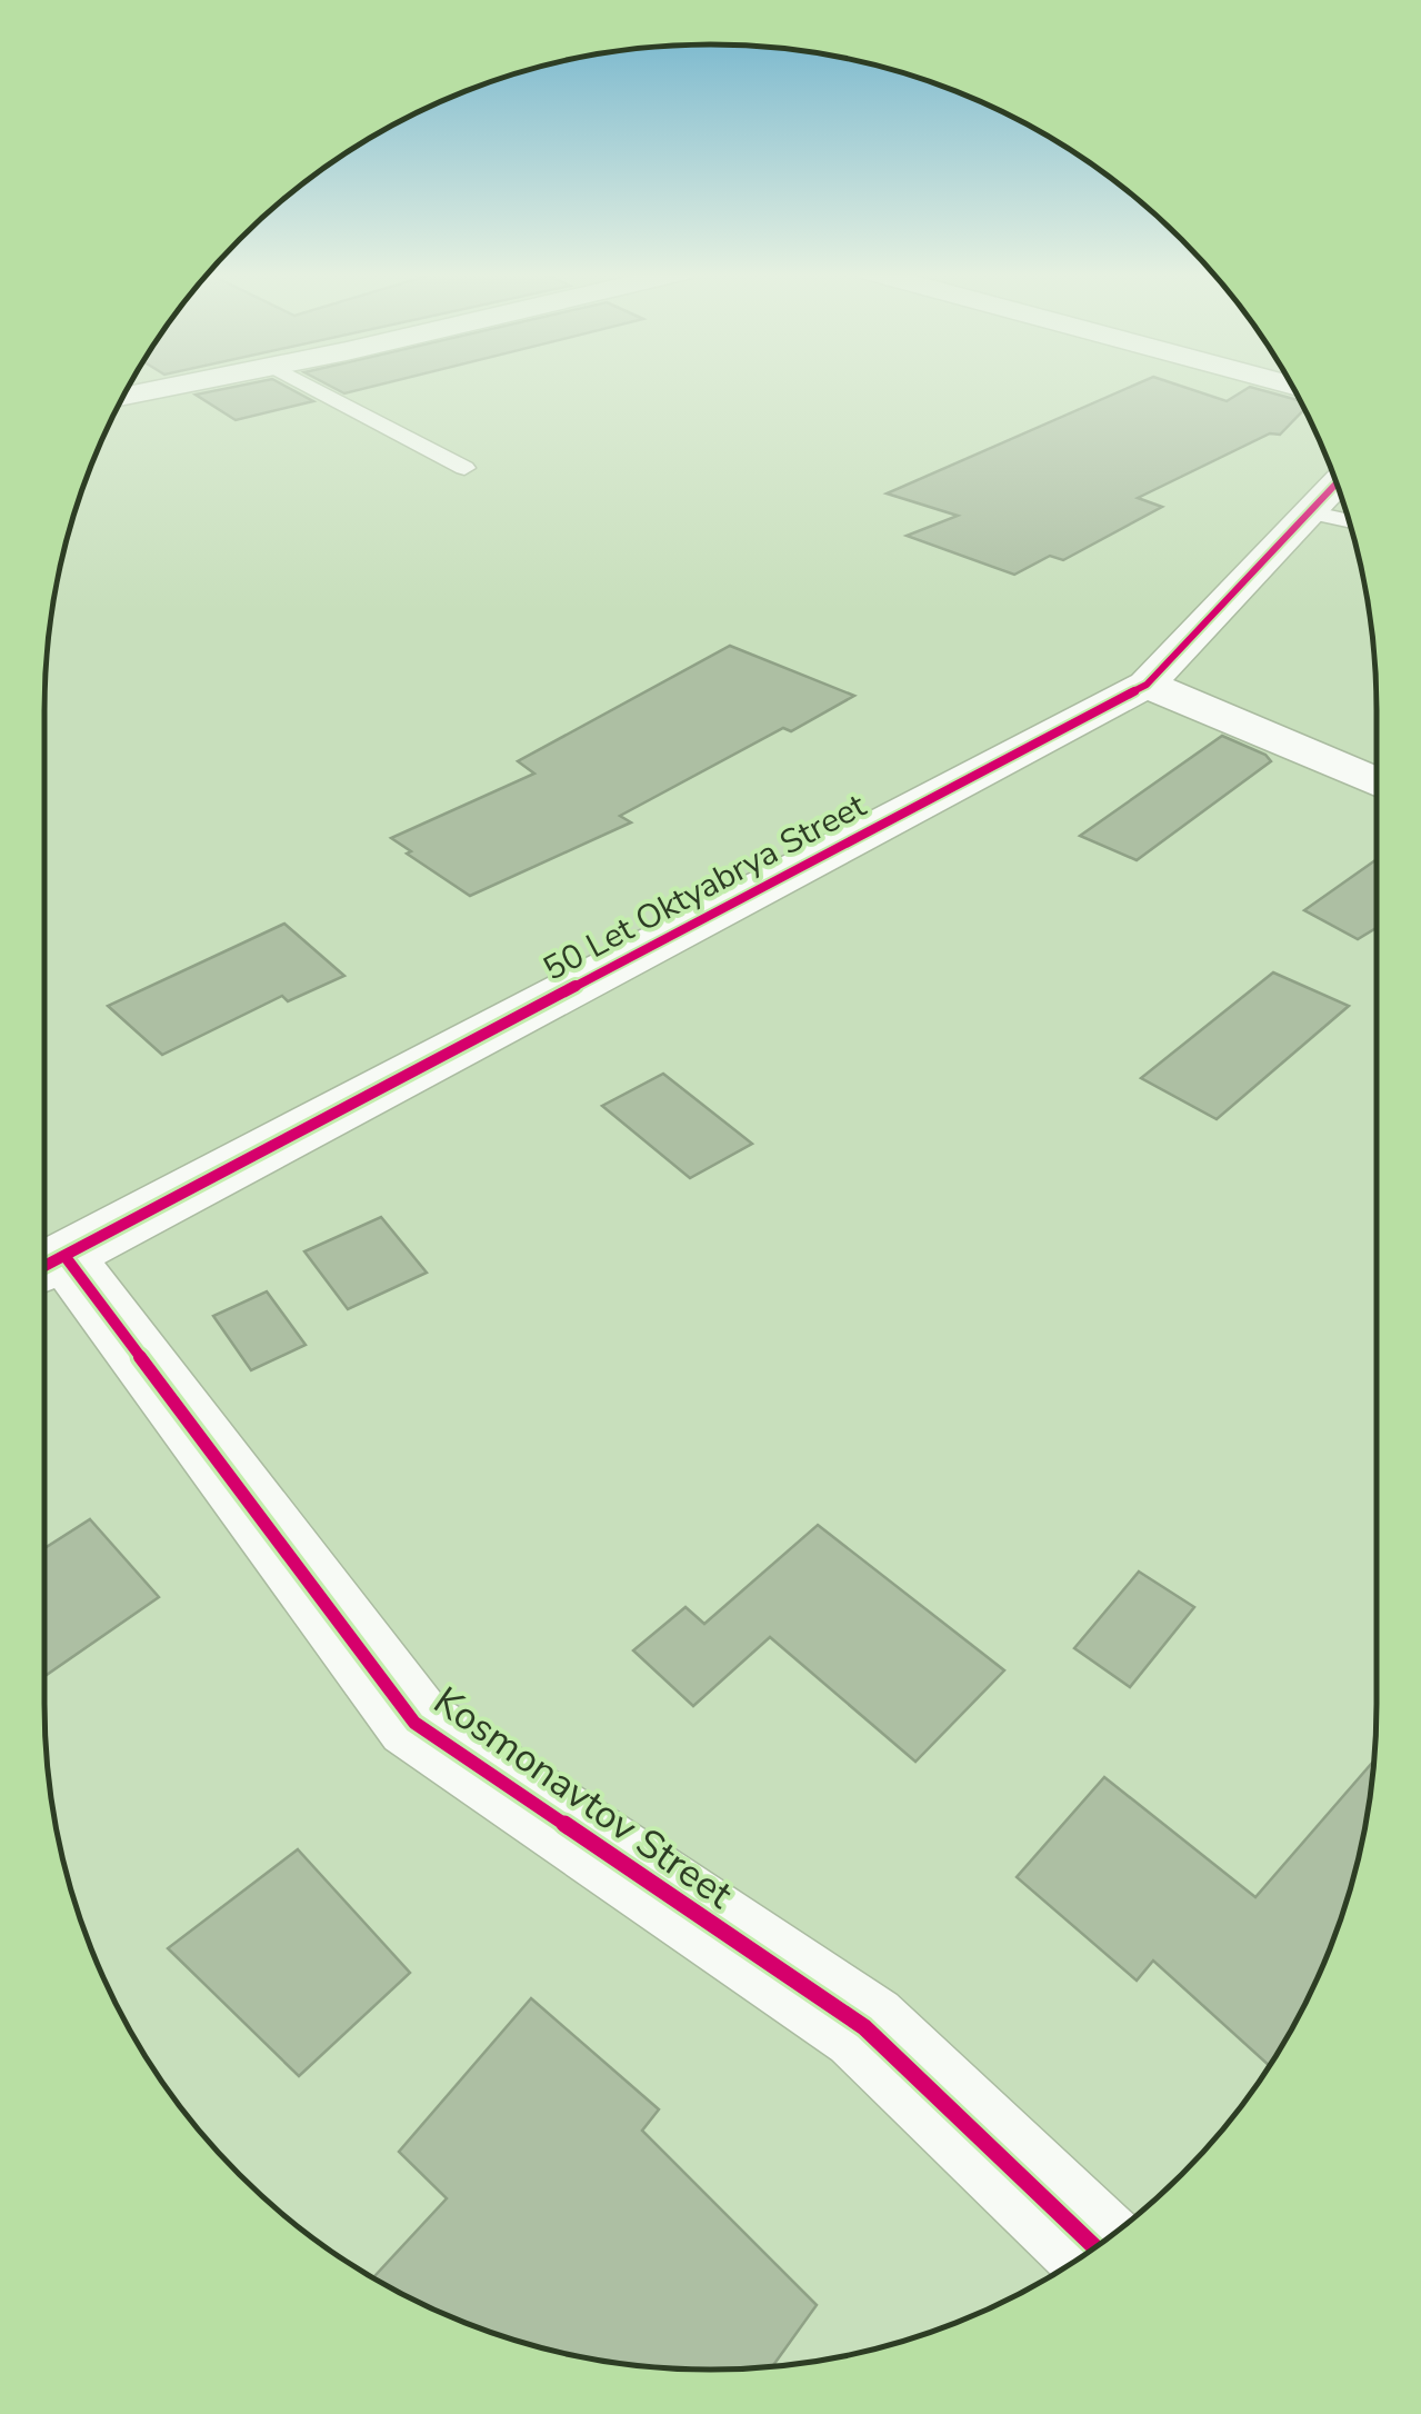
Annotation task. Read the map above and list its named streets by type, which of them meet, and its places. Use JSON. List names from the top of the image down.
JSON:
{
  "streets": {
    "street": ["50 Let Oktyabrya Street", "Kosmonavtov Street"]
  },
  "crossings": [
    ["50 Let Oktyabrya Street", "Kosmonavtov Street"]
  ]
}
